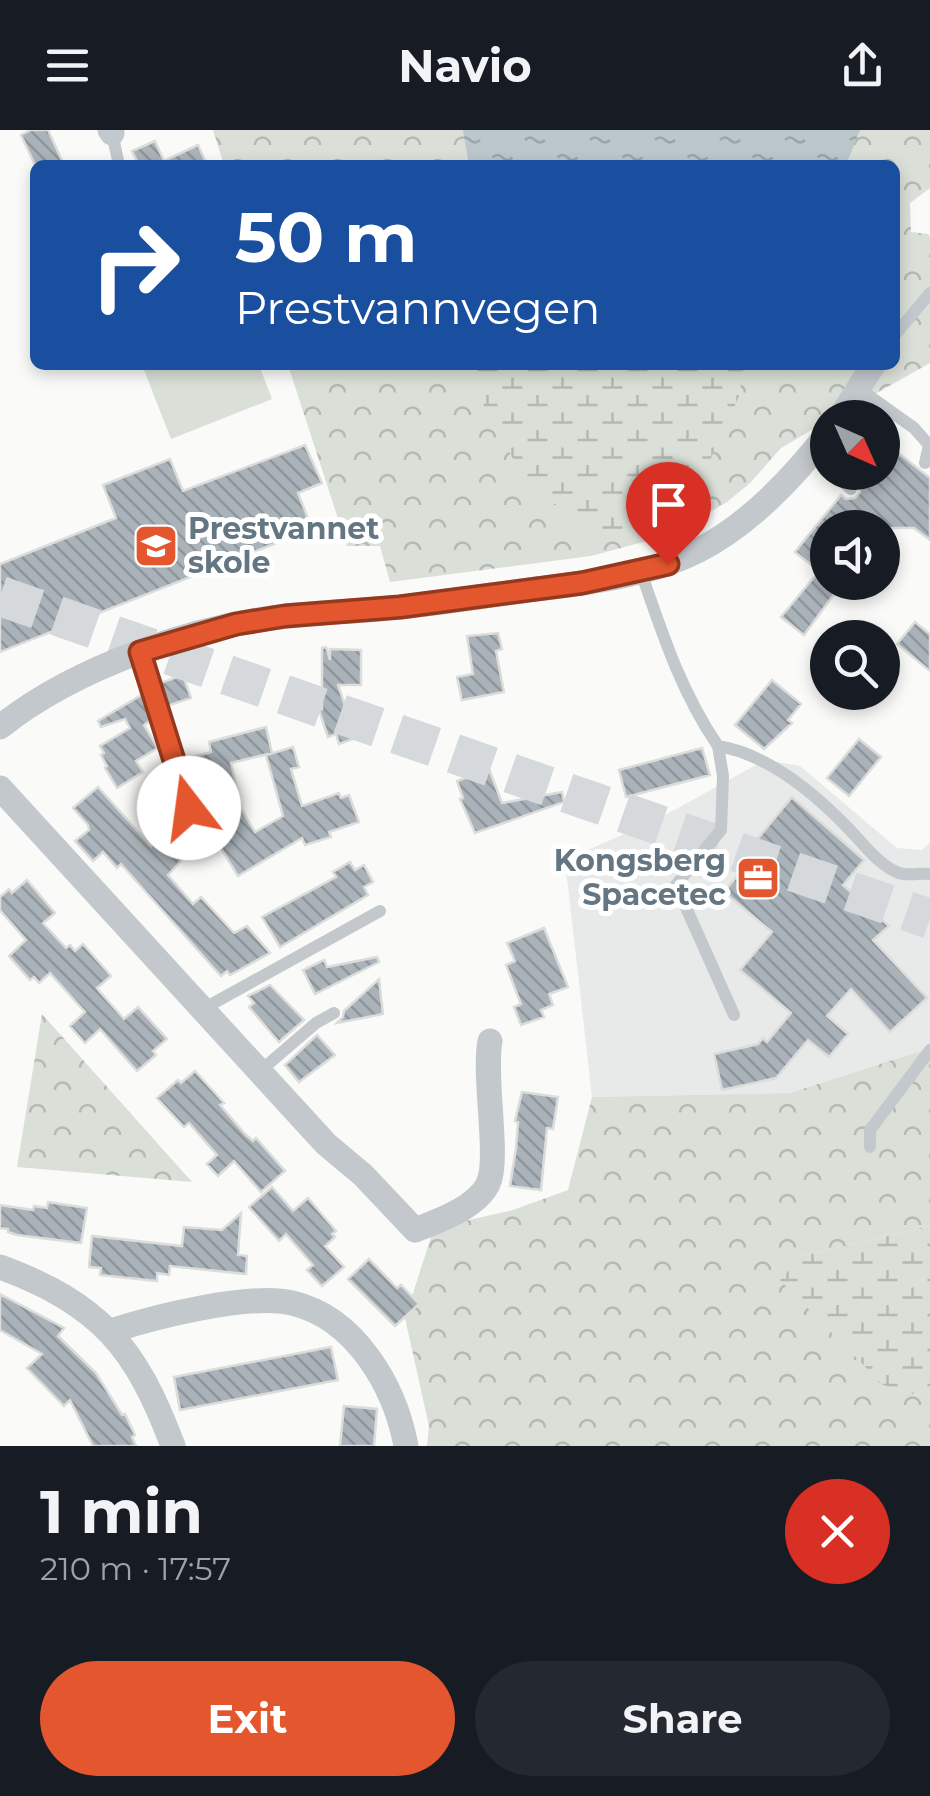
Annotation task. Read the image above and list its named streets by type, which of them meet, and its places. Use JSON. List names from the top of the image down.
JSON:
{
  "places": {
    "school or university": ["Prestvannet skole"],
    "office": ["Kongsberg Spacetec"]
  },
  "north": "bottom right",
  "page": {
    "header": "Navio",
    "turn": ["50 m", "Prestvannvegen"],
    "heading": ["1 min", "210 m · 17:57"],
    "buttons": ["Exit", "Share"]
  }
}
